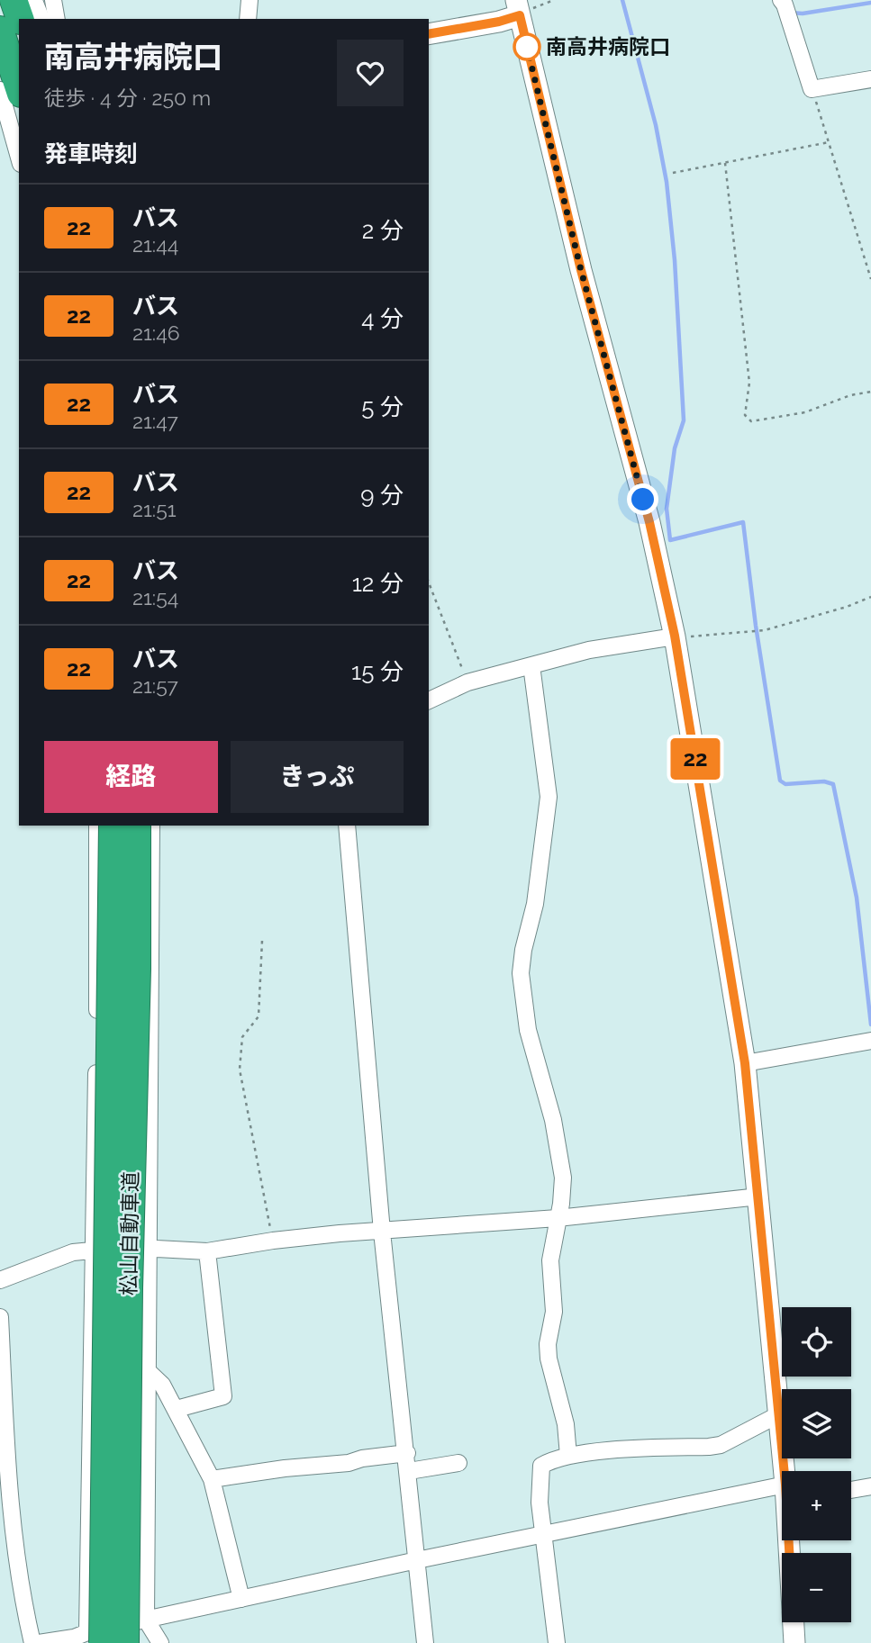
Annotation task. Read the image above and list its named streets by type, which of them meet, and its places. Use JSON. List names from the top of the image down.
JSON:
{
  "streets": {
    "highway": ["松山自動車道"]
  },
  "places": ["南高井病院口"],
  "lines": ["bus line 22"],
  "page": {
    "on_map": "22",
    "heading": [
      ["南高井病院口", "徒歩 · 4 分 · 250 m"],
      "発車時刻"
    ],
    "list": [
      {
        "mark": "22",
        "name": "バス",
        "note": "21:44",
        "value": "2 分"
      },
      {
        "mark": "22",
        "name": "バス",
        "note": "21:46",
        "value": "4 分"
      },
      {
        "mark": "22",
        "name": "バス",
        "note": "21:47",
        "value": "5 分"
      },
      {
        "mark": "22",
        "name": "バス",
        "note": "21:51",
        "value": "9 分"
      },
      {
        "mark": "22",
        "name": "バス",
        "note": "21:54",
        "value": "12 分"
      },
      {
        "mark": "22",
        "name": "バス",
        "note": "21:57",
        "value": "15 分"
      }
    ],
    "buttons": ["経路", "きっぷ"],
    "map_buttons": ["+", "−"]
  }
}
